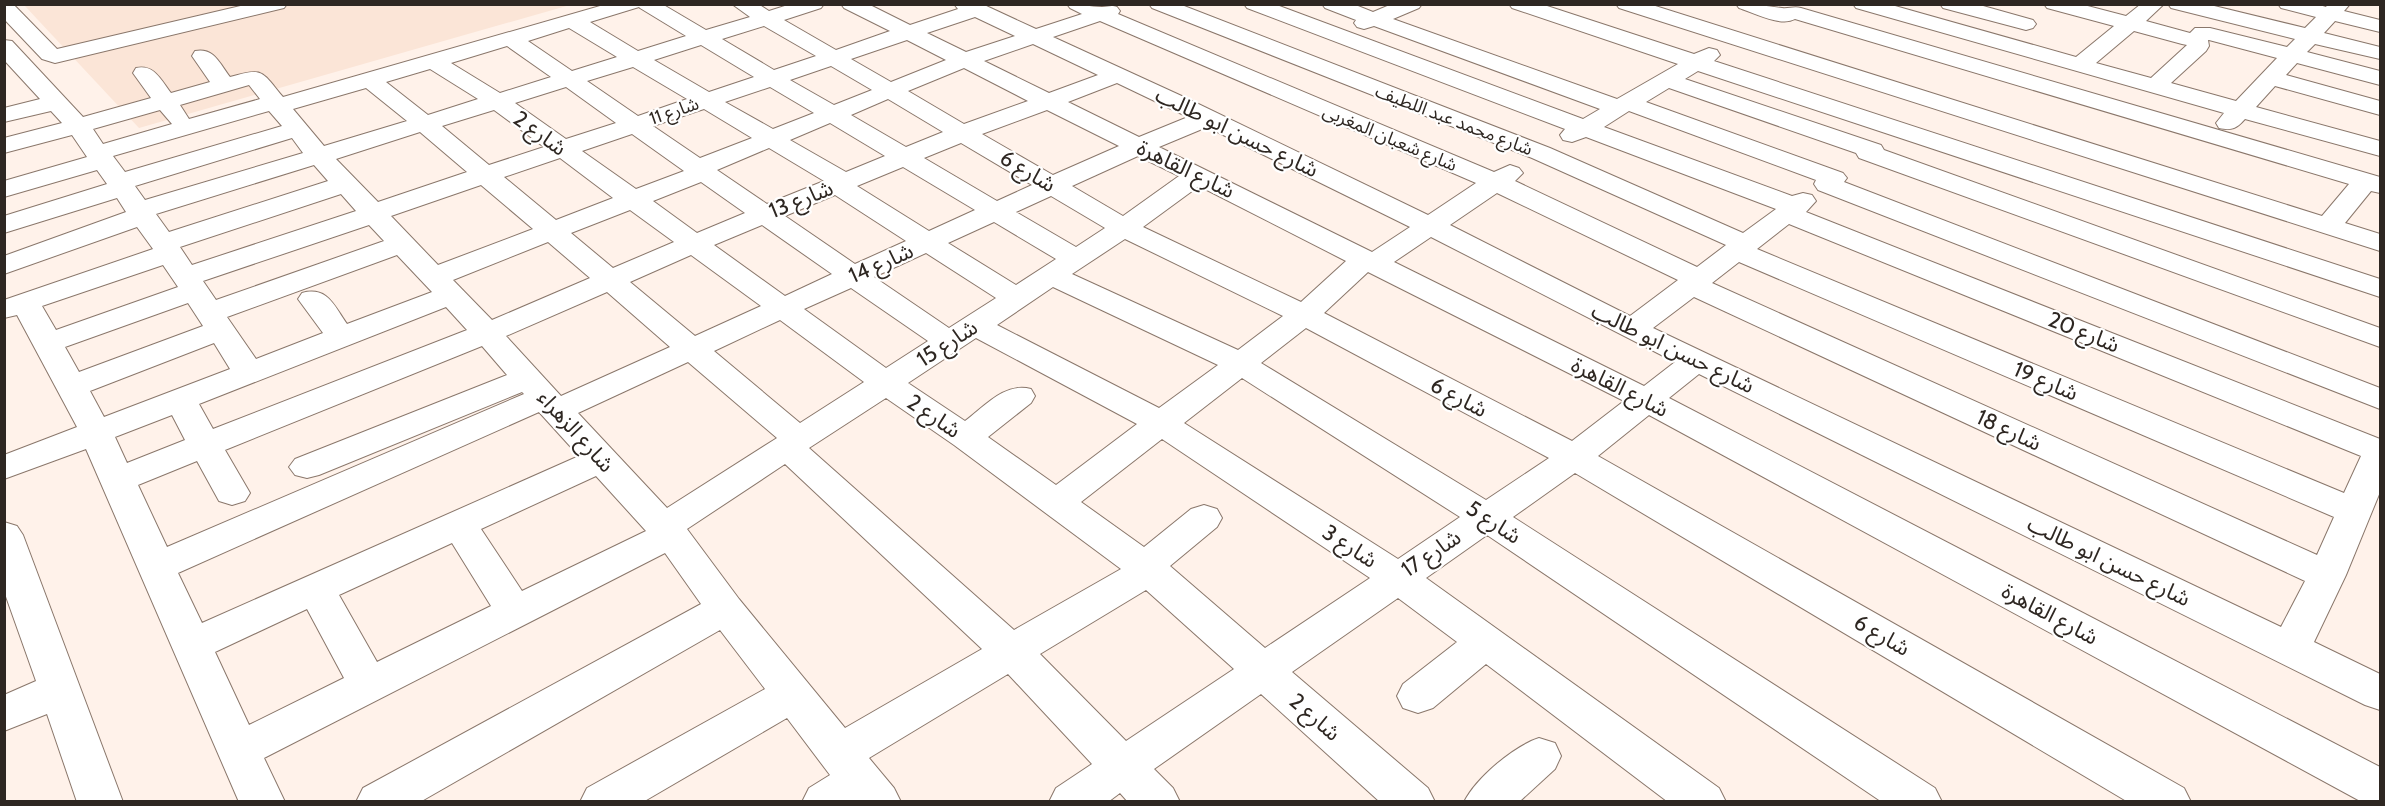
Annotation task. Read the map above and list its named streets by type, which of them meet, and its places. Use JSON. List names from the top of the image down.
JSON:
{
  "streets": {
    "street": [
      "شارع 11",
      "شارع محمد عبد اللطيف",
      "شارع حسن ابو طالب",
      "شارع 2",
      "شارع شعبان المغربى",
      "شارع القاهرة",
      "شارع 6",
      "شارع 13",
      "شارع 14",
      "شارع 20",
      "شارع 15",
      "شارع 19",
      "شارع 18",
      "شارع الزهراء",
      "شارع 5",
      "شارع 3",
      "شارع 17"
    ]
  },
  "crossings": [
    ["شارع 11", "شارع حسن ابو طالب"],
    ["شارع 11", "شارع 2"],
    ["شارع 11", "شارع القاهرة"],
    ["شارع 11", "شارع 6"],
    ["شارع 11", "شارع الزهراء"],
    ["شارع 11", "شارع 5"],
    ["شارع 11", "شارع 3"],
    ["شارع محمد عبد اللطيف", "شارع 19"],
    ["شارع حسن ابو طالب", "شارع 13"],
    ["شارع حسن ابو طالب", "شارع 14"],
    ["شارع حسن ابو طالب", "شارع 17"],
    ["شارع 2", "شارع 13"],
    ["شارع 2", "شارع 14"],
    ["شارع 2", "شارع 15"],
    ["شارع 2", "شارع 17"],
    ["شارع شعبان المغربى", "شارع 18"],
    ["شارع القاهرة", "شارع 13"],
    ["شارع القاهرة", "شارع 14"],
    ["شارع القاهرة", "شارع 15"],
    ["شارع القاهرة", "شارع 17"],
    ["شارع 6", "شارع 13"],
    ["شارع 6", "شارع 14"],
    ["شارع 6", "شارع 15"],
    ["شارع 6", "شارع 17"],
    ["شارع 13", "شارع الزهراء"],
    ["شارع 13", "شارع 5"],
    ["شارع 13", "شارع 3"],
    ["شارع 14", "شارع الزهراء"],
    ["شارع 14", "شارع 5"],
    ["شارع 14", "شارع 3"],
    ["شارع 15", "شارع الزهراء"],
    ["شارع 15", "شارع 5"],
    ["شارع 15", "شارع 3"],
    ["شارع 5", "شارع 17"],
    ["شارع 3", "شارع 17"]
  ]
}
